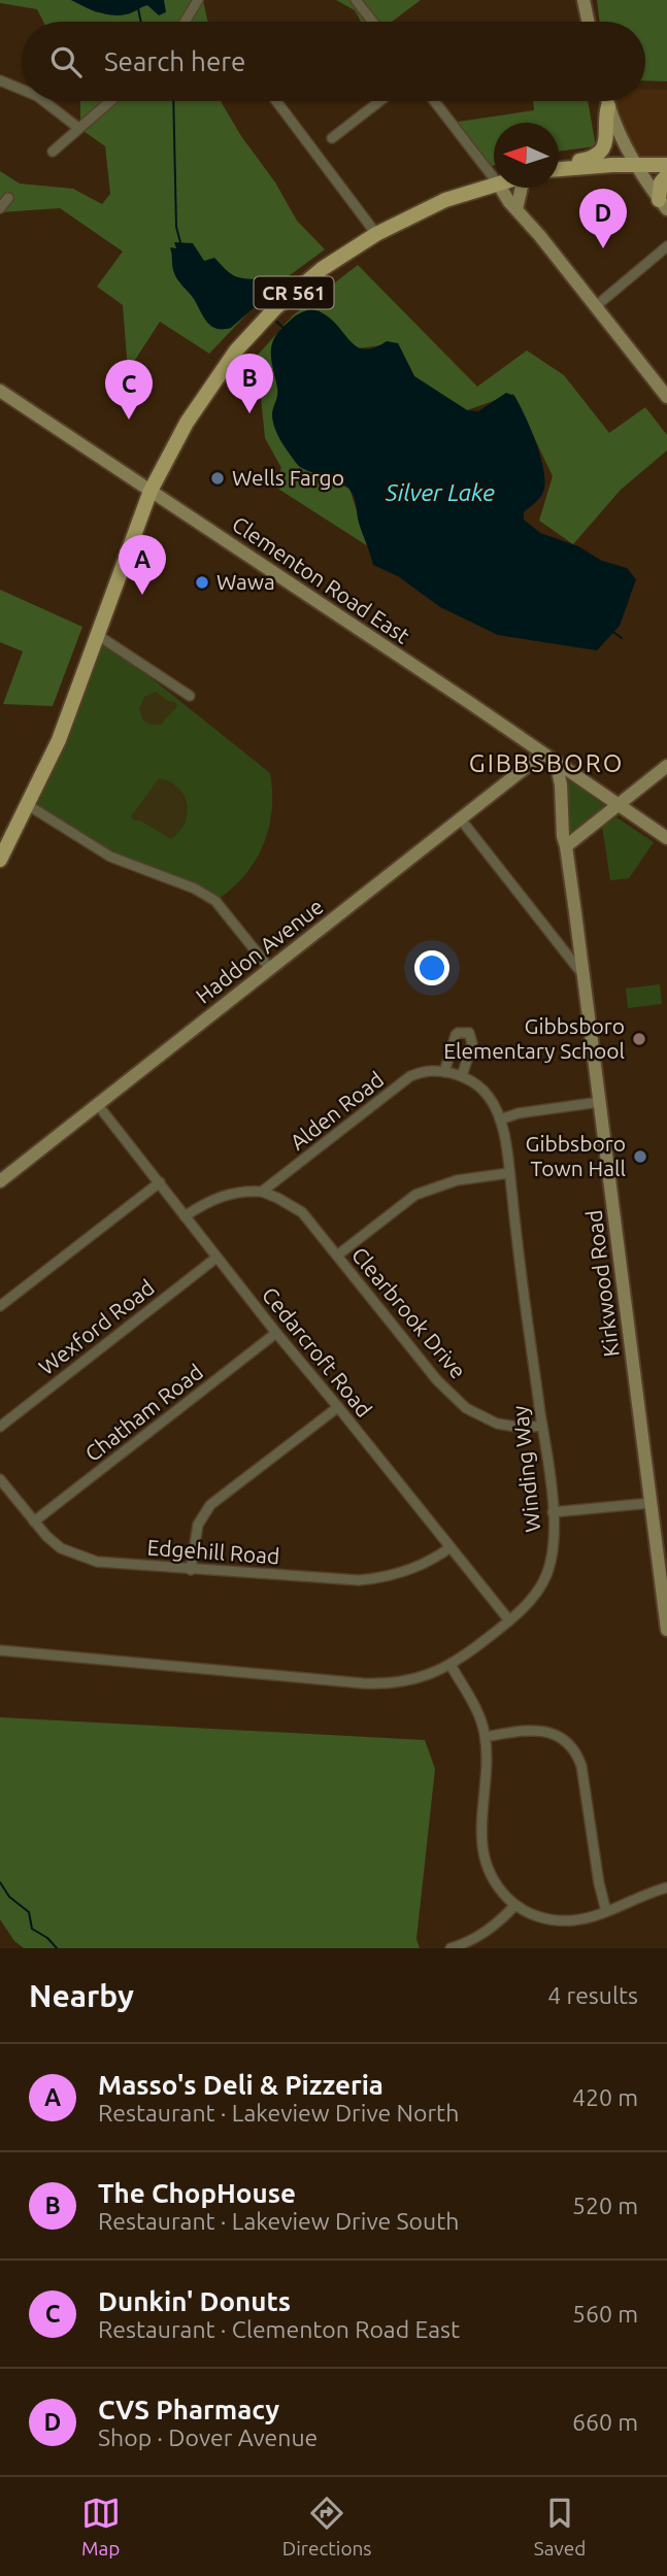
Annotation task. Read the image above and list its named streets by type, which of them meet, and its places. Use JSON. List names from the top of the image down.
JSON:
{
  "streets": {
    "main road": ["CR 561"],
    "street": [
      "Clementon Road East",
      "Haddon Avenue",
      "Alden Road",
      "Kirkwood Road",
      "Clearbrook Drive",
      "Wexford Road",
      "Cedarcroft Road",
      "Chatham Road",
      "Winding Way",
      "Edgehill Road"
    ]
  },
  "crossings": [
    ["CR 561", "Clementon Road East"],
    ["Clementon Road East", "Haddon Avenue"],
    ["Clementon Road East", "Kirkwood Road"],
    ["Haddon Avenue", "Cedarcroft Road"],
    ["Alden Road", "Clearbrook Drive"],
    ["Alden Road", "Winding Way"],
    ["Clearbrook Drive", "Winding Way"],
    ["Wexford Road", "Cedarcroft Road"],
    ["Cedarcroft Road", "Chatham Road"],
    ["Cedarcroft Road", "Winding Way"],
    ["Cedarcroft Road", "Edgehill Road"],
    ["Chatham Road", "Edgehill Road"]
  ],
  "districts": ["GIBBSBORO"],
  "water": ["Silver Lake"],
  "places": [
    "Wells Fargo",
    "Wawa",
    "Gibbsboro Elementary School",
    "Gibbsboro Town Hall"
  ],
  "north": "left",
  "page": {
    "search": "Search here",
    "pins": [
      "D",
      "B",
      "C",
      "A"
    ],
    "heading": ["Nearby", "4 results"],
    "list": [
      {
        "mark": "A",
        "name": "Masso's Deli & Pizzeria",
        "note": "Restaurant · Lakeview Drive North",
        "value": "420 m"
      },
      {
        "mark": "B",
        "name": "The ChopHouse",
        "note": "Restaurant · Lakeview Drive South",
        "value": "520 m"
      },
      {
        "mark": "C",
        "name": "Dunkin' Donuts",
        "note": "Restaurant · Clementon Road East",
        "value": "560 m"
      },
      {
        "mark": "D",
        "name": "CVS Pharmacy",
        "note": "Shop · Dover Avenue",
        "value": "660 m"
      }
    ],
    "nav": ["Map", "Directions", "Saved"]
  }
}
